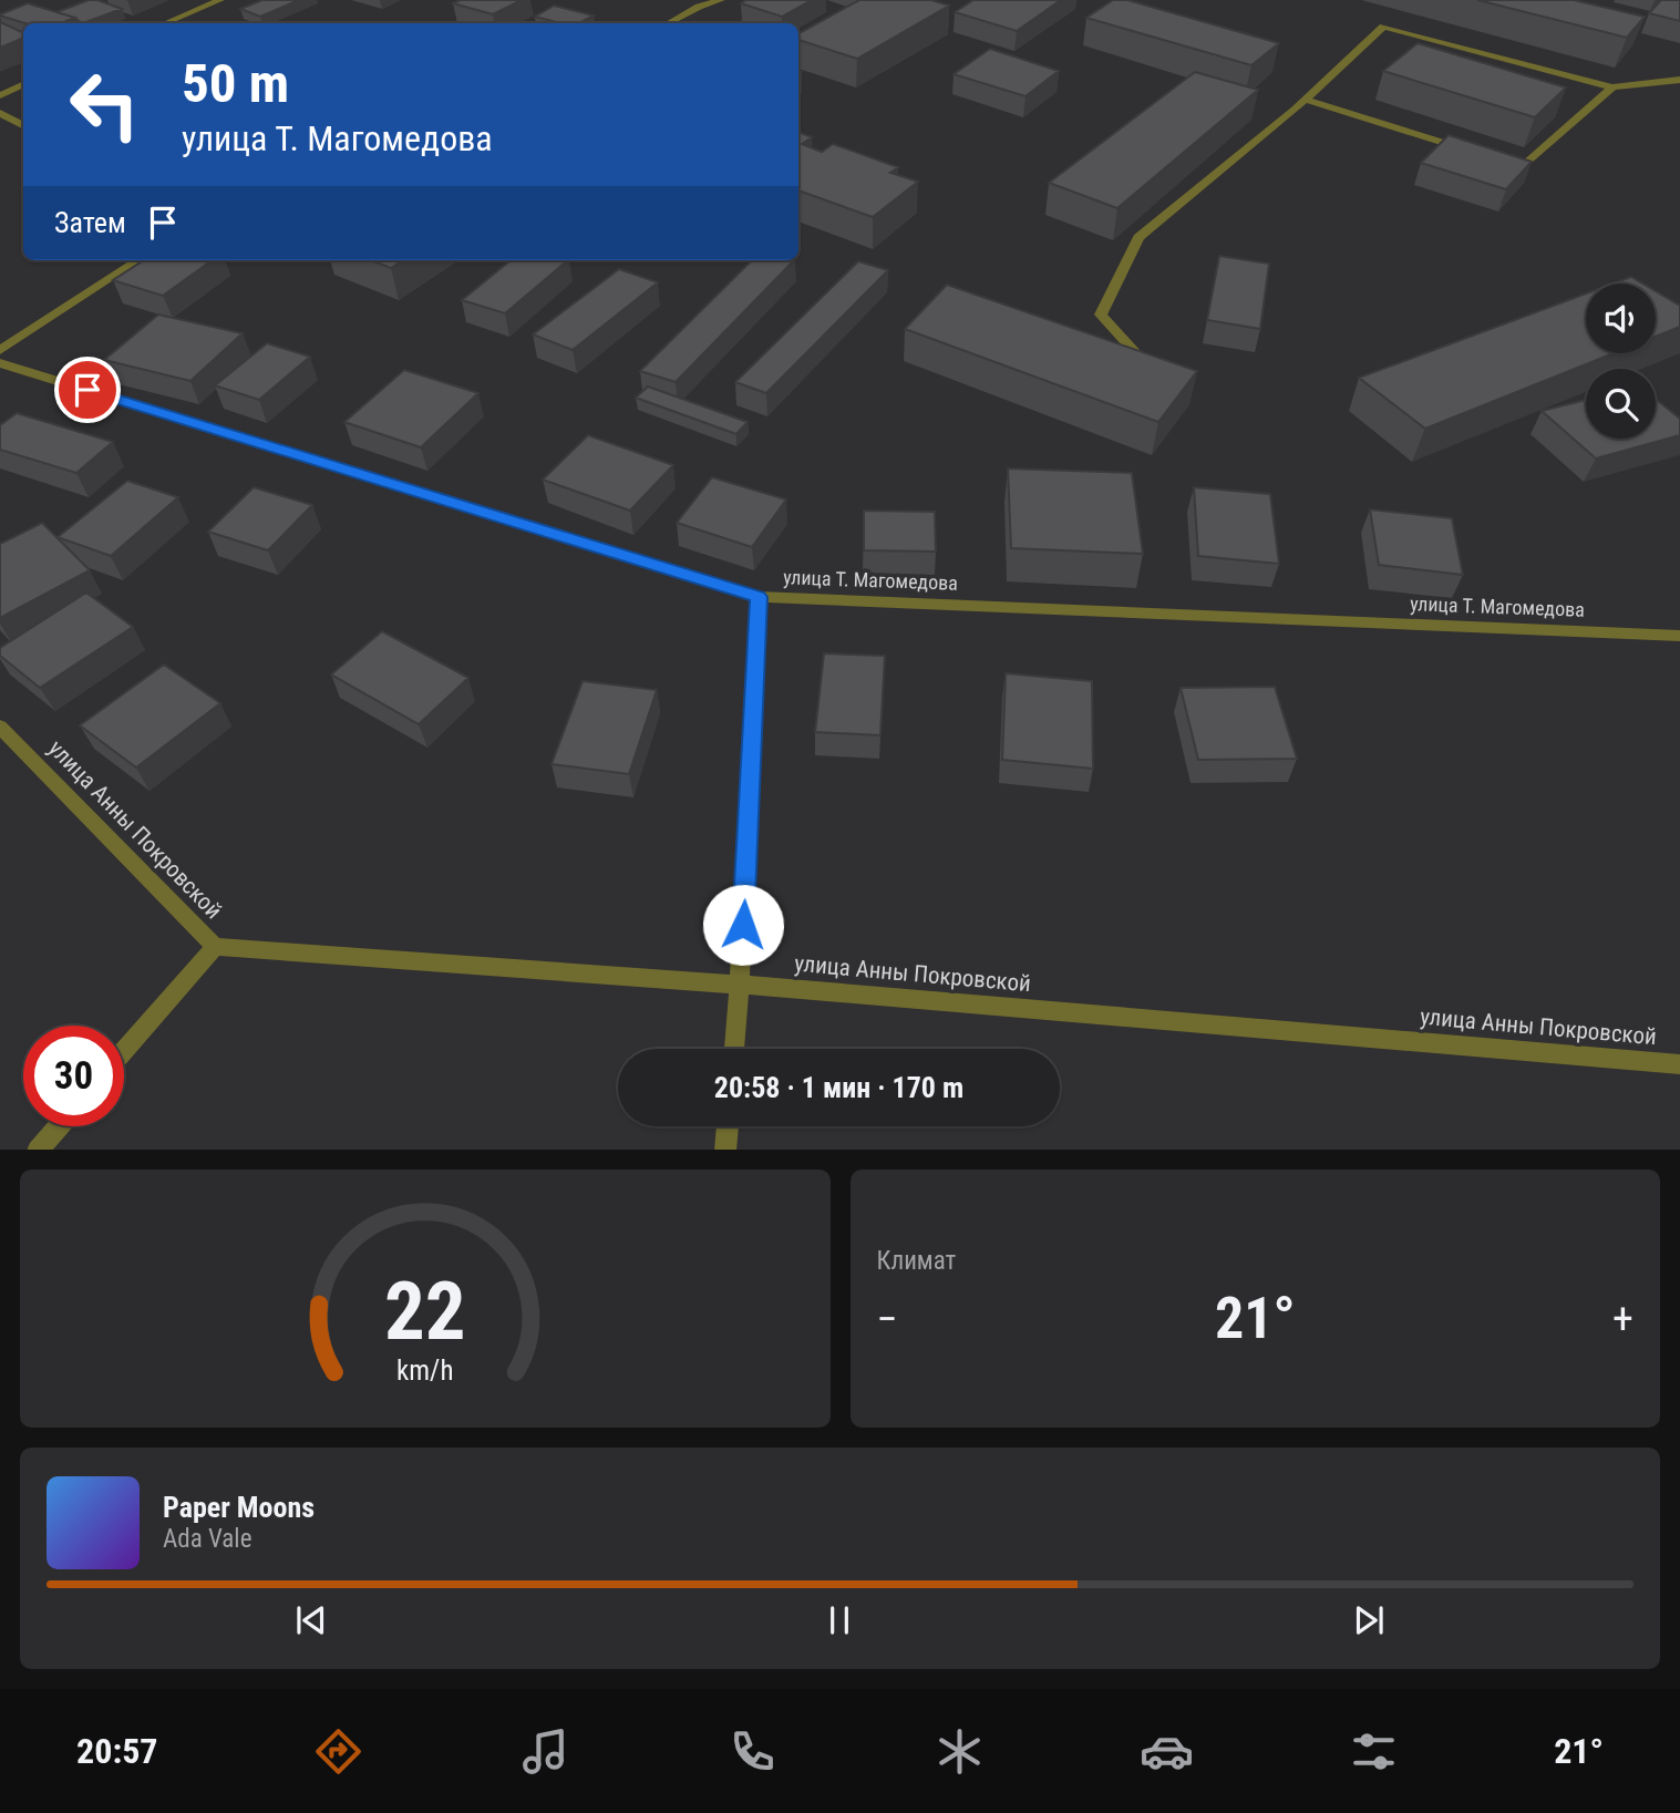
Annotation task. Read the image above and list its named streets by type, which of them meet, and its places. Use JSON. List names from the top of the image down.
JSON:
{
  "streets": {
    "street": ["улица Т. Магомедова", "улица Анны Покровской"]
  },
  "page": {
    "turn": ["50 m", "улица Т. Магомедова"],
    "then": "Затем",
    "limit": "30",
    "trip": "20:58 · 1 мин · 170 m",
    "tile": "Климат",
    "heat": ["−", "21°", "+"],
    "song": ["Paper Moons", "Ada Vale"],
    "tabs": ["20:57", "21°"],
    "gauge": ["22", "km/h"]
  }
}
